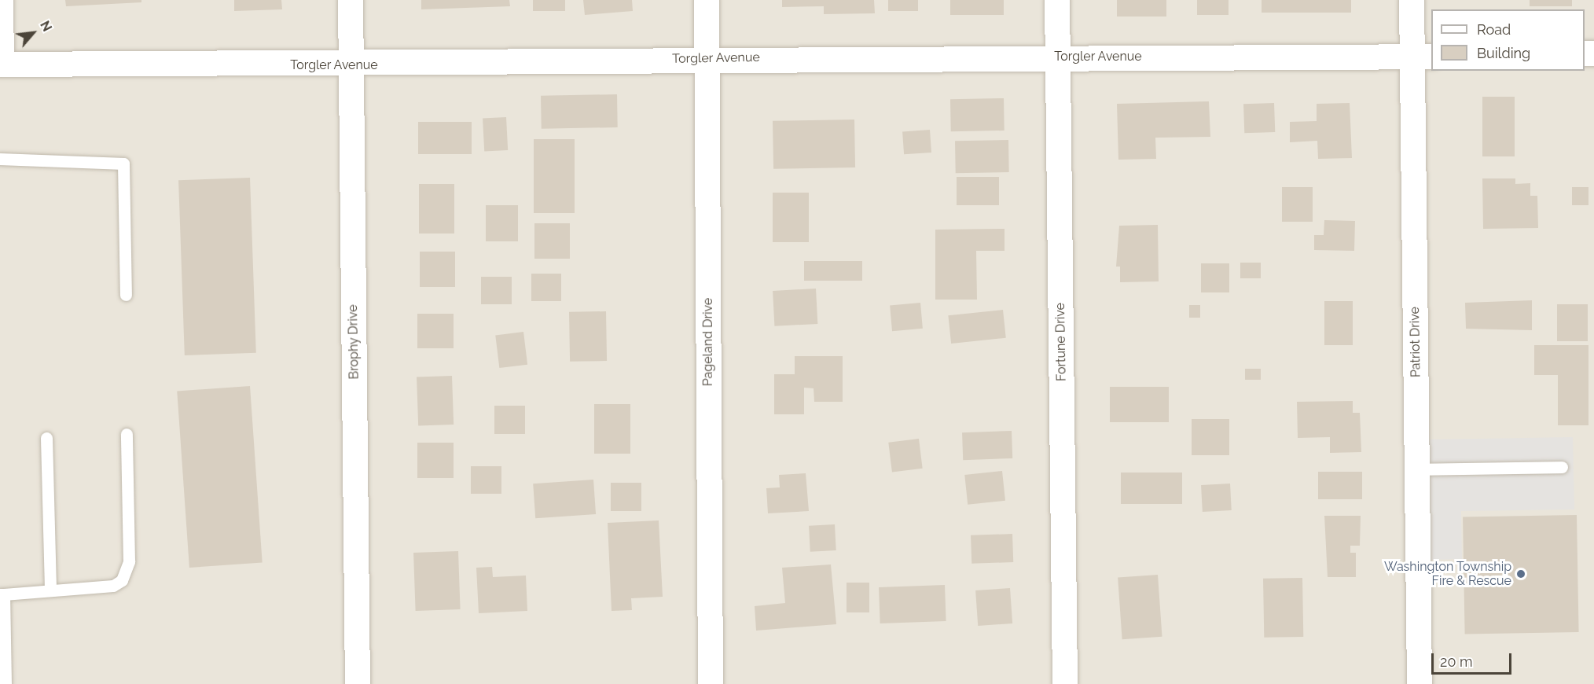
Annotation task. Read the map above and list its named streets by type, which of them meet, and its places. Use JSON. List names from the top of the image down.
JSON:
{
  "streets": {
    "street": [
      "Torgler Avenue",
      "Brophy Drive",
      "Pageland Drive",
      "Fortune Drive",
      "Patriot Drive"
    ]
  },
  "crossings": [
    ["Torgler Avenue", "Brophy Drive"],
    ["Torgler Avenue", "Pageland Drive"],
    ["Torgler Avenue", "Fortune Drive"],
    ["Torgler Avenue", "Patriot Drive"]
  ],
  "places": ["Washington Township Fire & Rescue"],
  "legend": ["Road", "Building"],
  "scale_bar": "20 m",
  "north": "top right"
}
